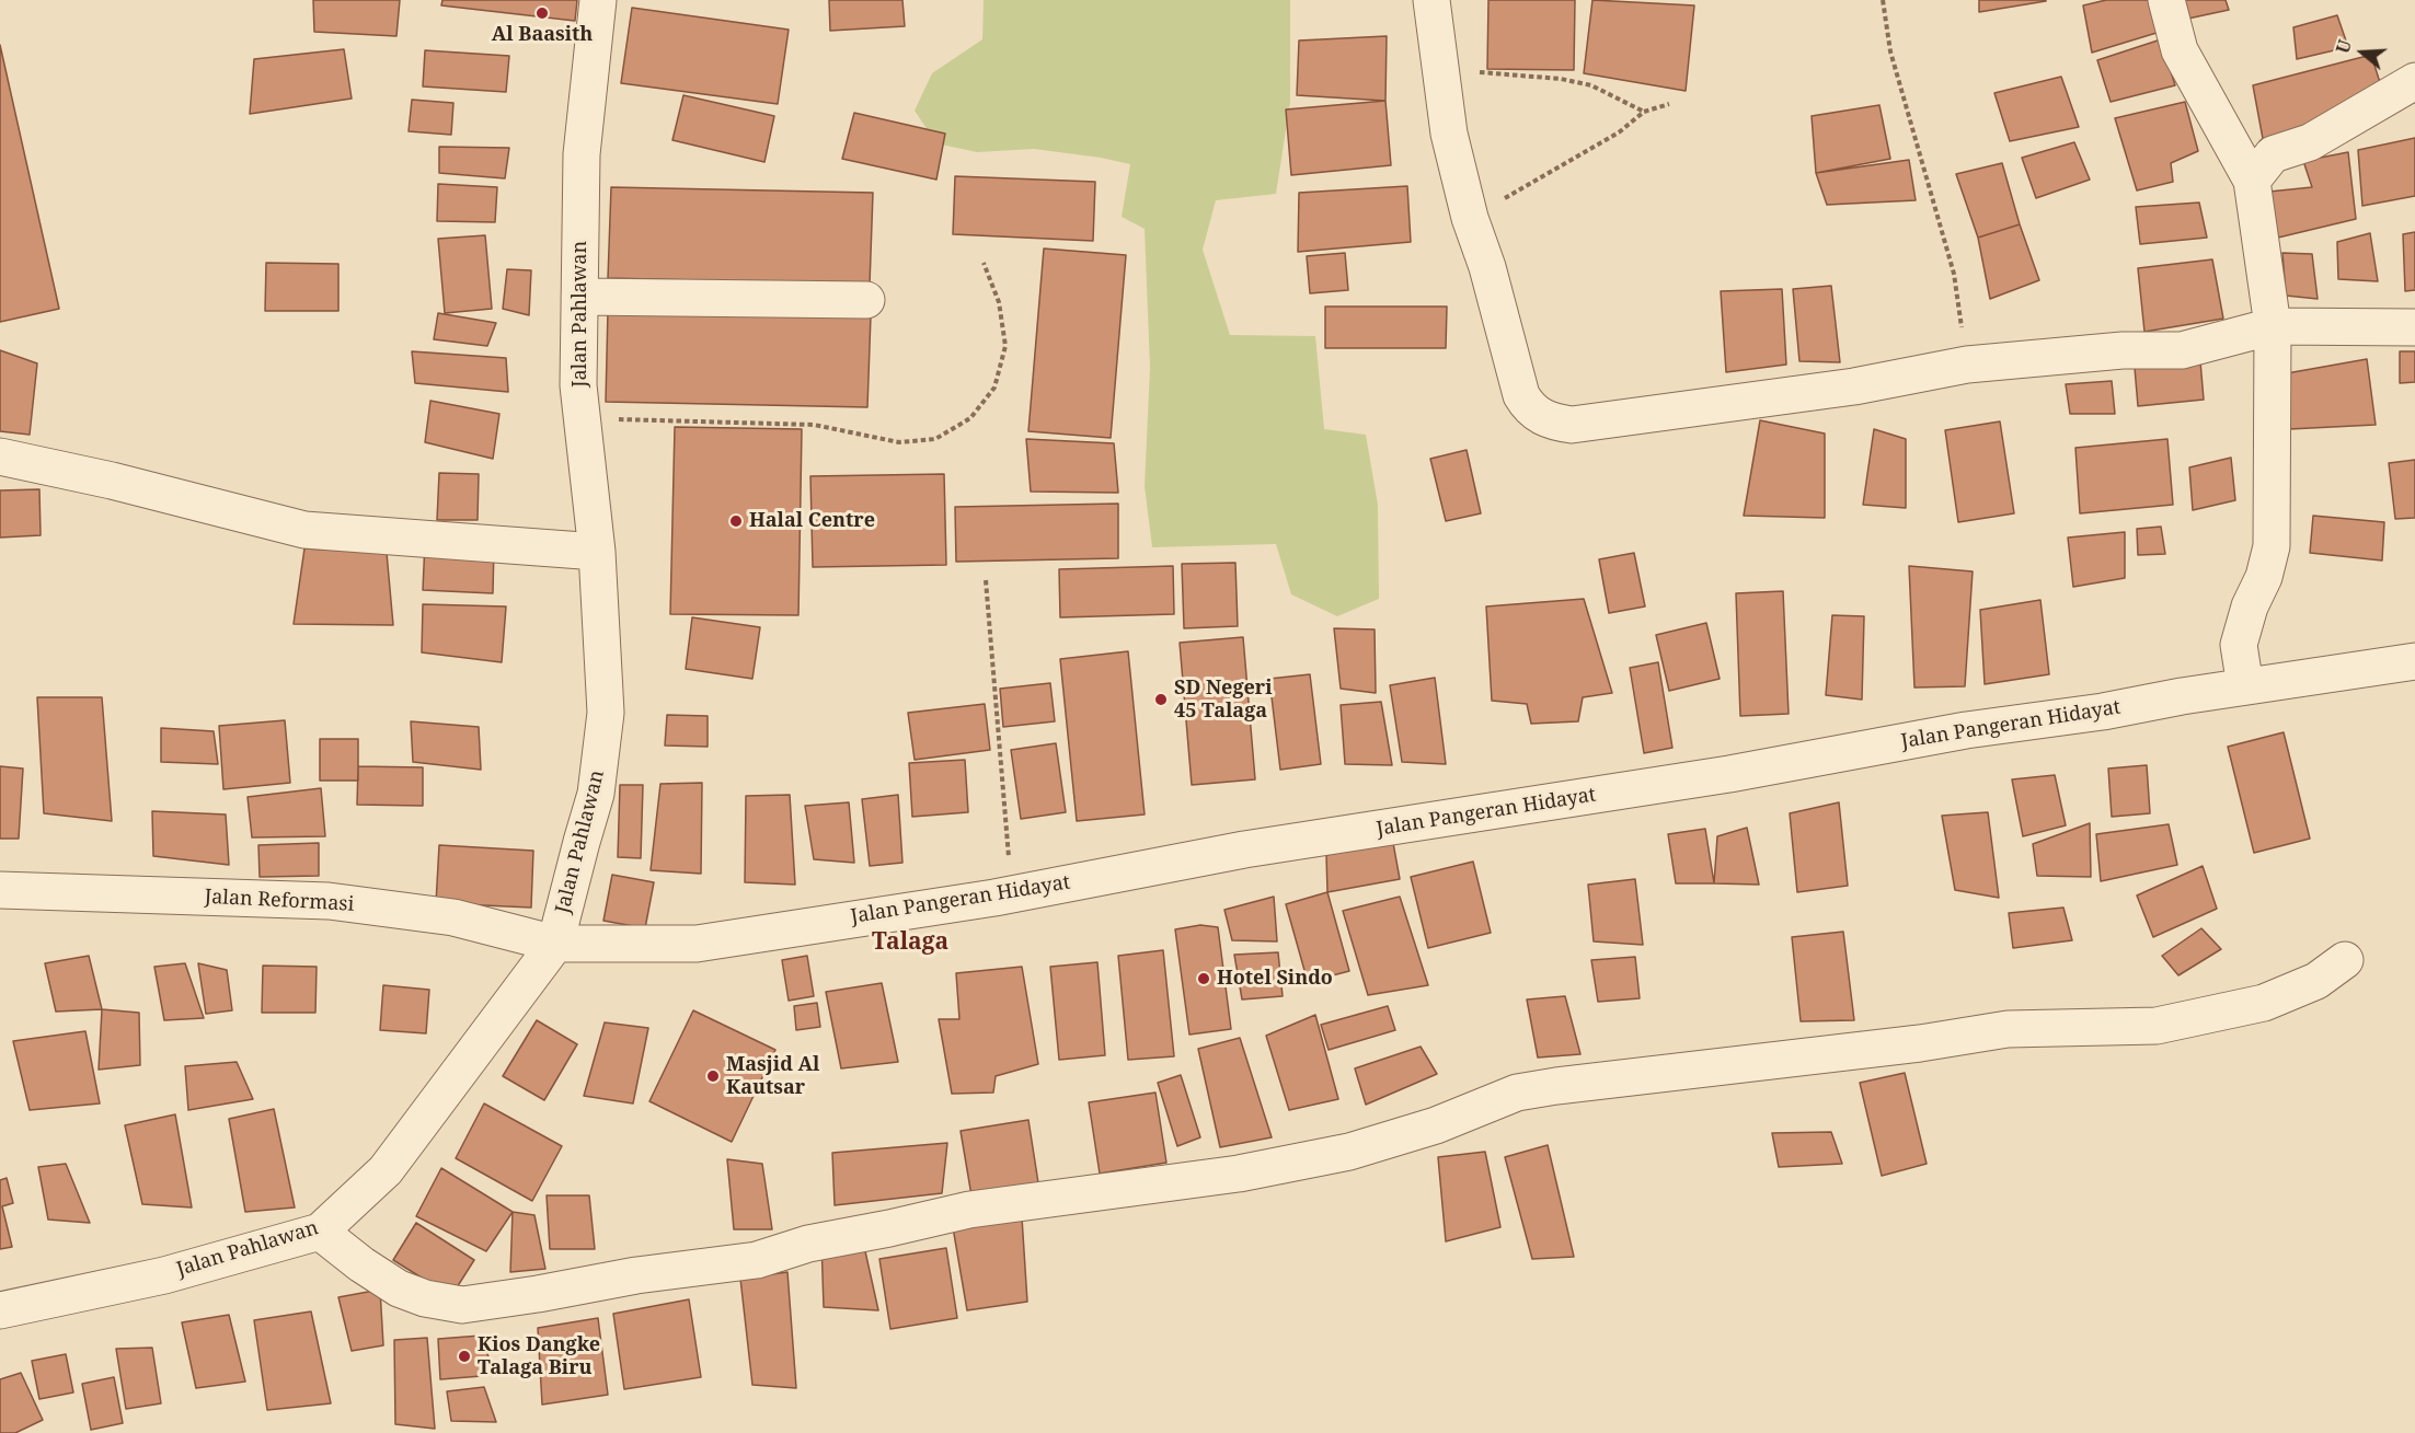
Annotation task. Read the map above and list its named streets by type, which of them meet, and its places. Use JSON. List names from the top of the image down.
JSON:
{
  "streets": {
    "street": ["Jalan Pahlawan", "Jalan Pangeran Hidayat", "Jalan Reformasi"]
  },
  "crossings": [
    ["Jalan Pahlawan", "Jalan Pangeran Hidayat"],
    ["Jalan Pahlawan", "Jalan Reformasi"],
    ["Jalan Pangeran Hidayat", "Jalan Reformasi"]
  ],
  "districts": ["Talaga"],
  "places": [
    "Al Baasith",
    "Halal Centre",
    "SD Negeri 45 Talaga",
    "Hotel Sindo",
    "Masjid Al Kautsar",
    "Kios Dangke Talaga Biru"
  ],
  "north": "left"
}
